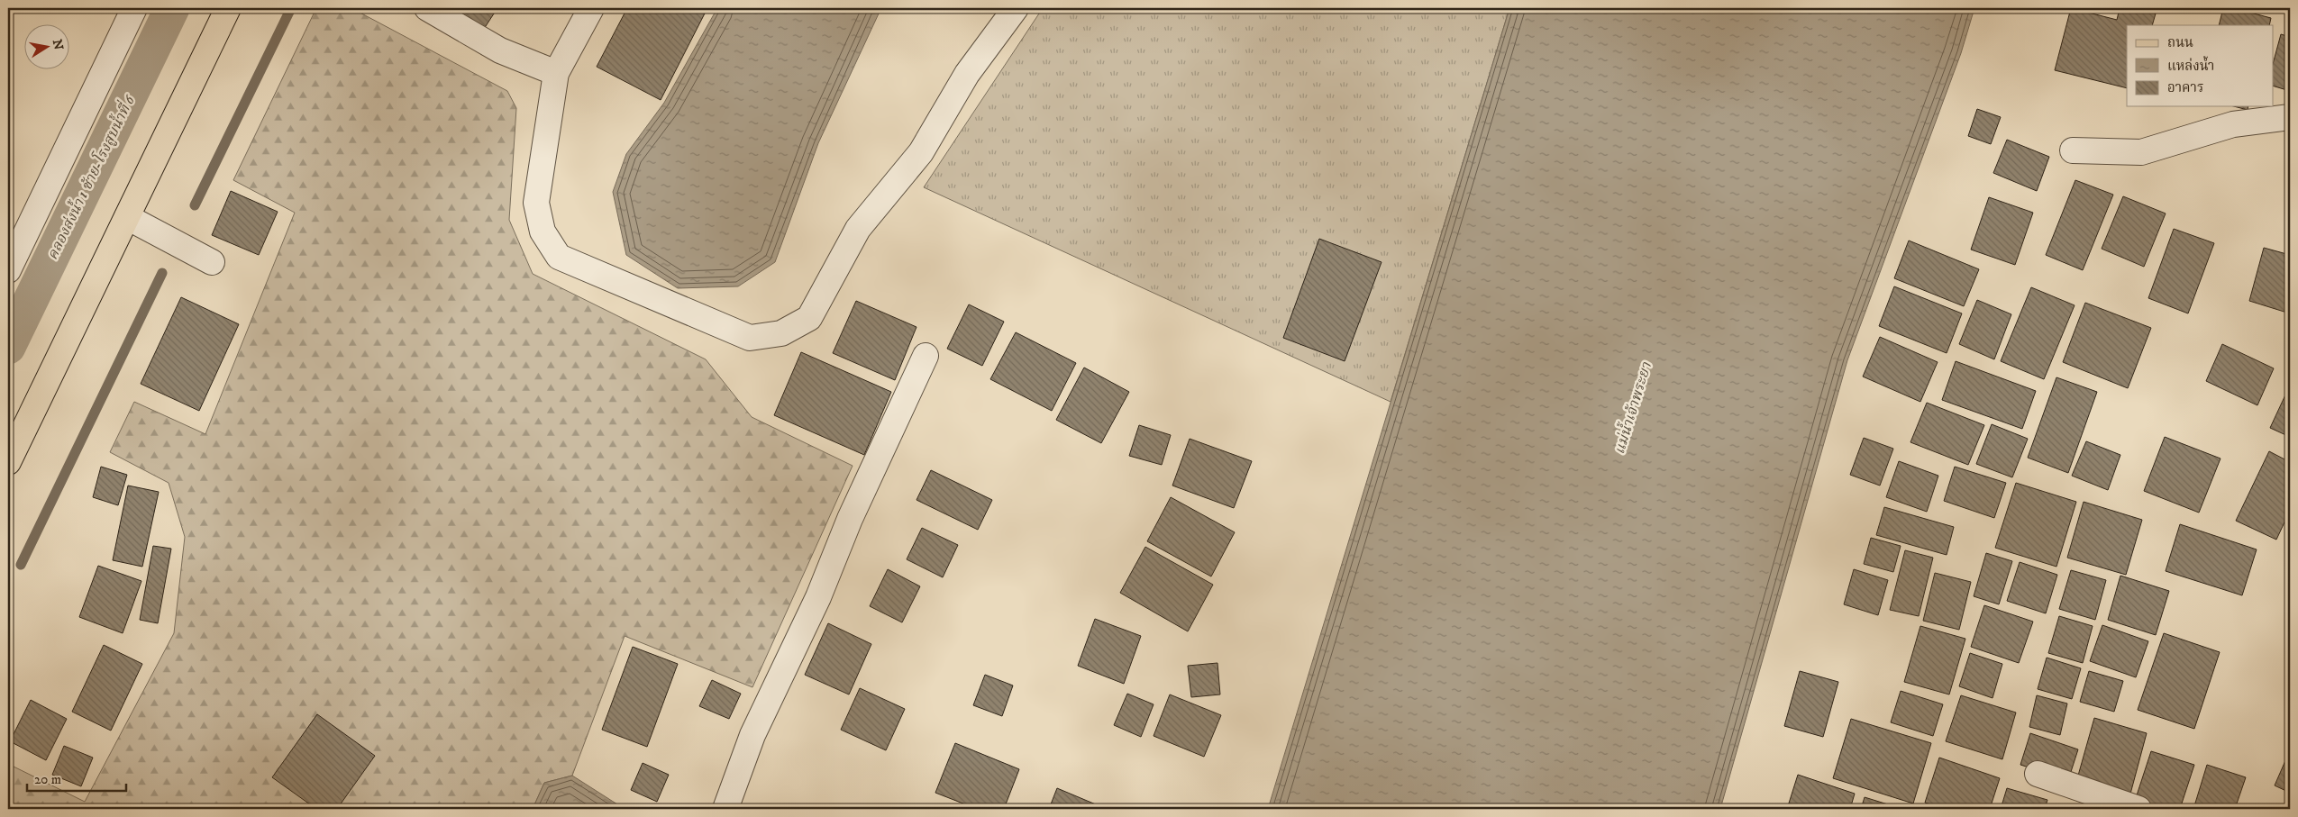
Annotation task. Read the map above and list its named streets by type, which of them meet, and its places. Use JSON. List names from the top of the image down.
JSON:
{
  "water": ["คลองส่งน้ำ 1 ซ้าย-โรงสูบน้ำที่ 6", "แม่น้ำเจ้าพระยา"],
  "legend": ["ถนน", "แหล่งน้ำ", "อาคาร"],
  "scale_bar": "20 m",
  "north": "right"
}
